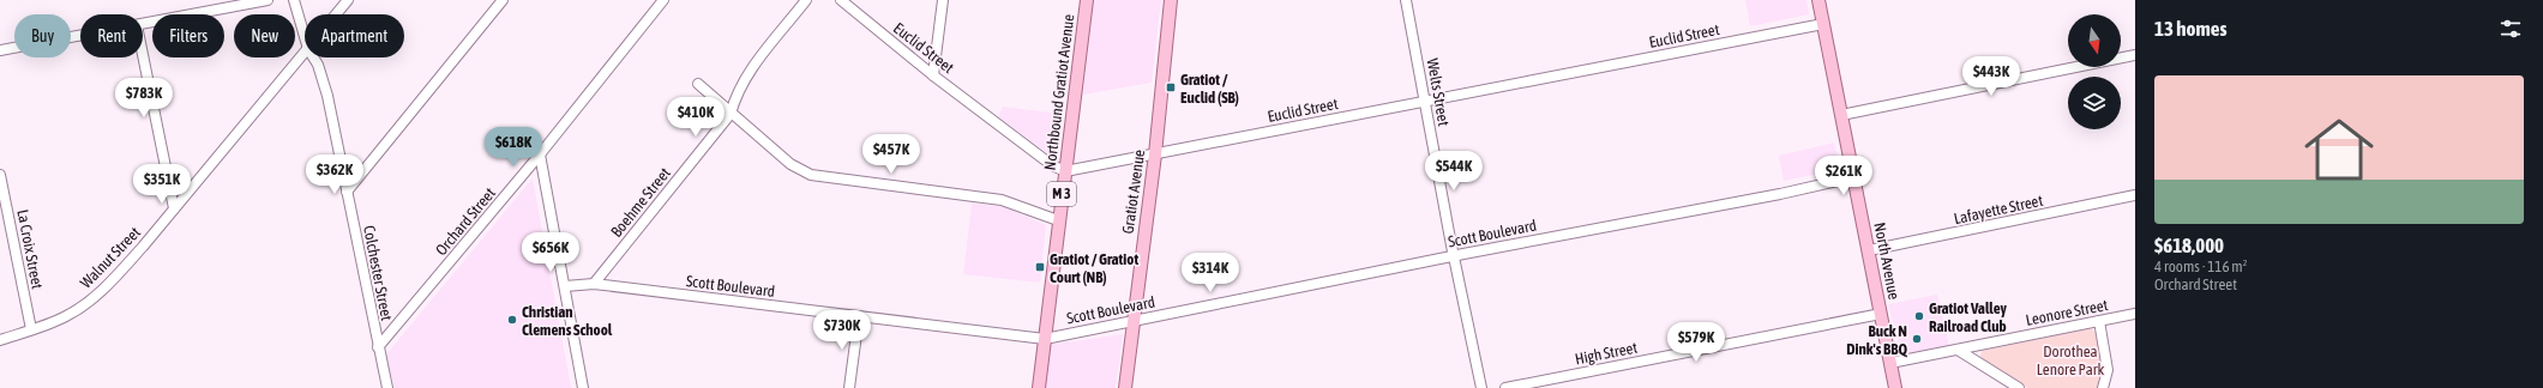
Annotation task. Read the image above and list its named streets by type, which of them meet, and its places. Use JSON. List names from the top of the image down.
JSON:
{
  "streets": {
    "main road": [
      "Northbound Gratiot Avenue",
      "Gratiot Avenue",
      "M 3",
      "North Avenue"
    ],
    "street": [
      "Euclid Street",
      "Welts Street",
      "Boehme Street",
      "Lafayette Street",
      "Orchard Street",
      "Scott Boulevard",
      "La Croix Street",
      "Walnut Street",
      "Colchester Street",
      "Leonore Street",
      "High Street"
    ]
  },
  "crossings": [
    ["Euclid Street", "Northbound Gratiot Avenue"],
    ["Euclid Street", "Welts Street"],
    ["Euclid Street", "Gratiot Avenue"],
    ["Euclid Street", "North Avenue"],
    ["Northbound Gratiot Avenue", "Scott Boulevard"],
    ["Welts Street", "Scott Boulevard"],
    ["Gratiot Avenue", "Scott Boulevard"],
    ["Boehme Street", "Scott Boulevard"],
    ["Lafayette Street", "North Avenue"],
    ["Orchard Street", "Colchester Street"],
    ["Scott Boulevard", "North Avenue"],
    ["La Croix Street", "Walnut Street"],
    ["North Avenue", "Leonore Street"],
    ["North Avenue", "High Street"]
  ],
  "parks": ["Dorothea Lenore Park"],
  "places": {
    "transit": ["Gratiot / Euclid (SB)", "Gratiot / Gratiot Court (NB)"],
    "other": ["Gratiot Valley Railroad Club", "Christian Clemens School", "Buck N Dink's BBQ"]
  },
  "north": "bottom",
  "page": {
    "heading": "13 homes",
    "chip": [
      "Buy",
      "Rent",
      "Filters",
      "New",
      "Apartment"
    ],
    "price": [
      "$443K",
      "$783K",
      "$410K",
      "$618K",
      "$457K",
      "$544K",
      "$362K",
      "$261K",
      "$351K",
      "$656K",
      "$314K",
      "$730K",
      "$579K"
    ],
    "list": [
      {
        "name": "$618,000",
        "note": "4 rooms · 116 m² · Orchard Street"
      }
    ]
  }
}
